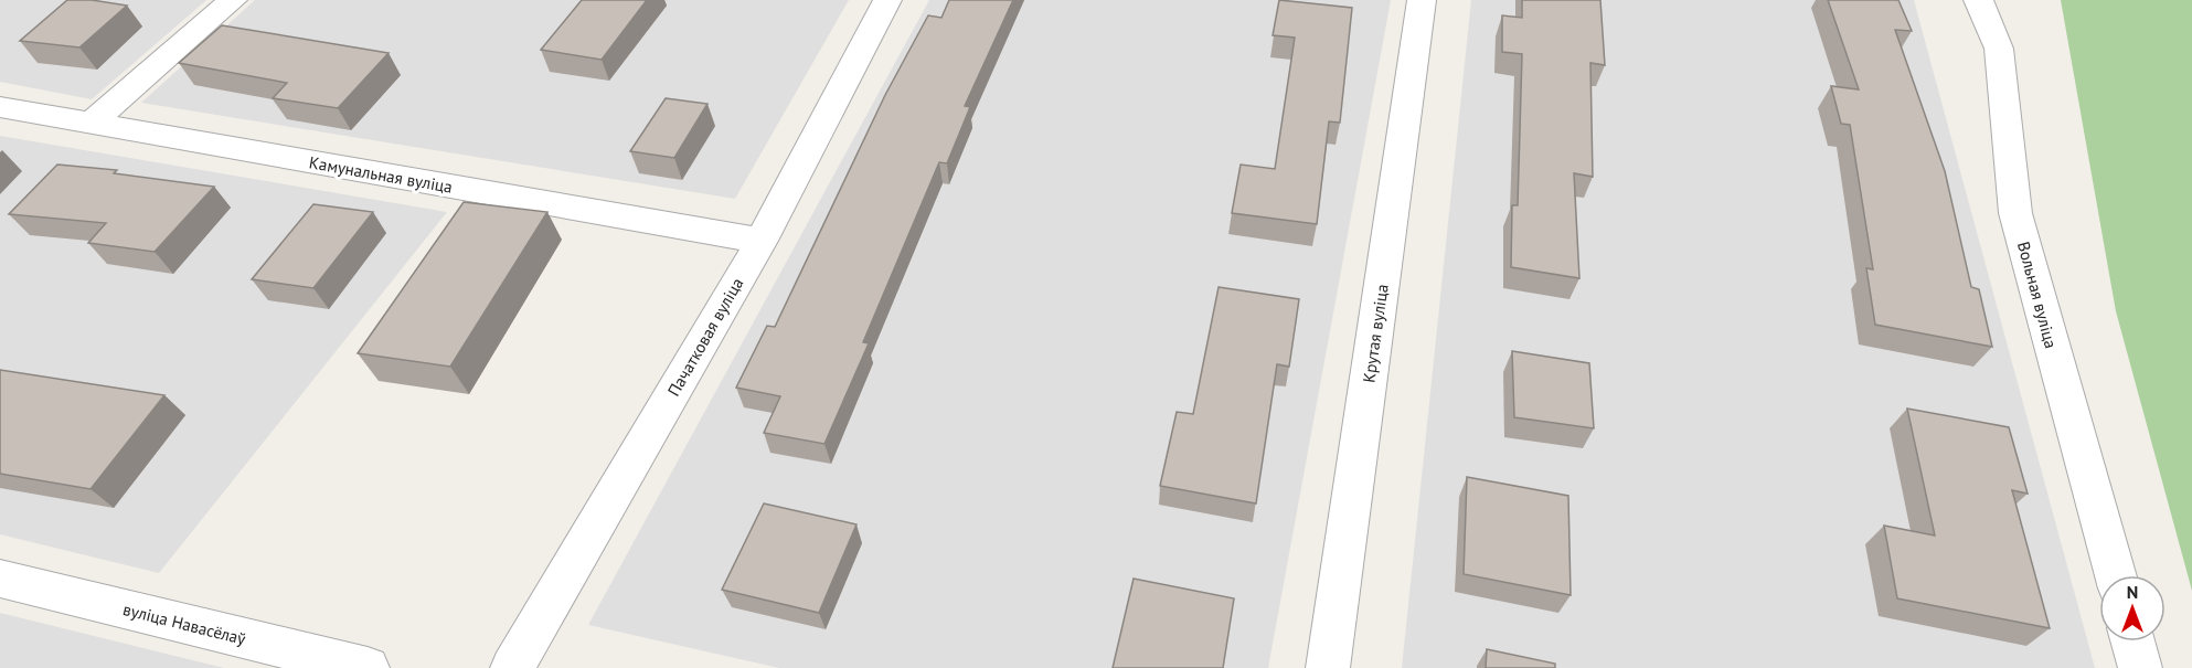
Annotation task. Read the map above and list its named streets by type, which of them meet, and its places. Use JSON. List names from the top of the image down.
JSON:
{
  "streets": {
    "street": [
      "Камунальная вуліца",
      "Вольная вуліца",
      "Крутая вуліца",
      "Пачатковая вуліца",
      "вуліца Навасёлаў"
    ]
  },
  "crossings": [
    ["Камунальная вуліца", "Пачатковая вуліца"]
  ],
  "north": "top"
}
